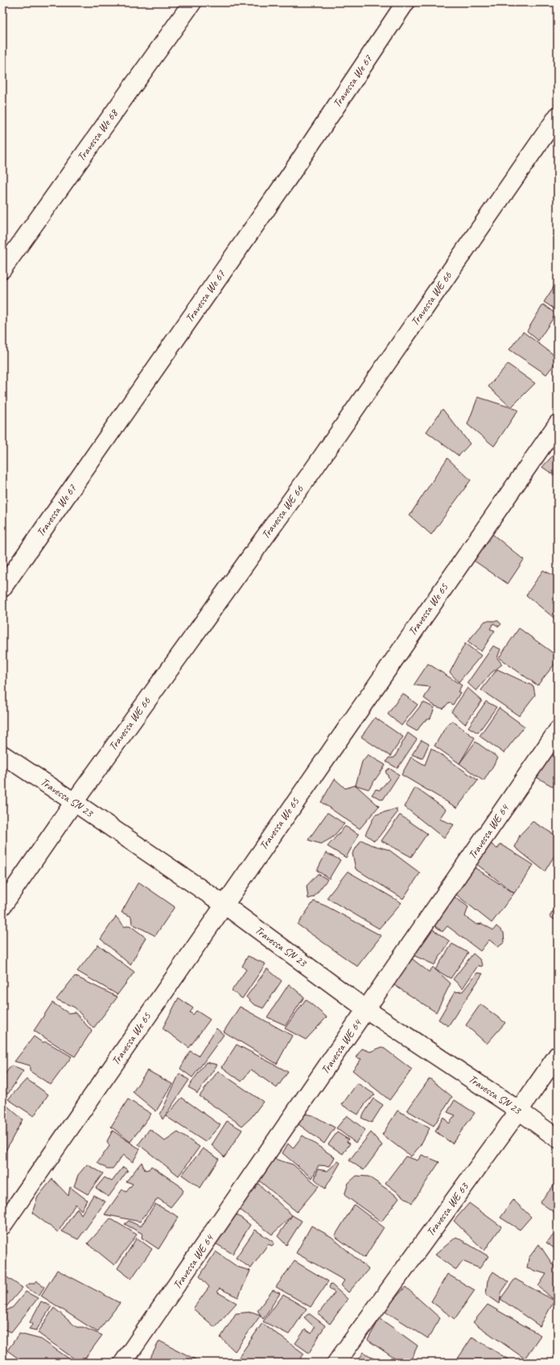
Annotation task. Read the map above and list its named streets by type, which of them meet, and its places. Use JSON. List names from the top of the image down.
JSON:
{
  "streets": {
    "street": [
      "Travessa We 67",
      "Travessa We 68",
      "Travessa WE 66",
      "Travessa We 65",
      "Travessa SN 23",
      "Travessa WE 64",
      "Travessa WE 63"
    ]
  },
  "crossings": [
    ["Travessa WE 66", "Travessa SN 23"],
    ["Travessa We 65", "Travessa SN 23"],
    ["Travessa SN 23", "Travessa WE 64"],
    ["Travessa SN 23", "Travessa WE 63"]
  ]
}
